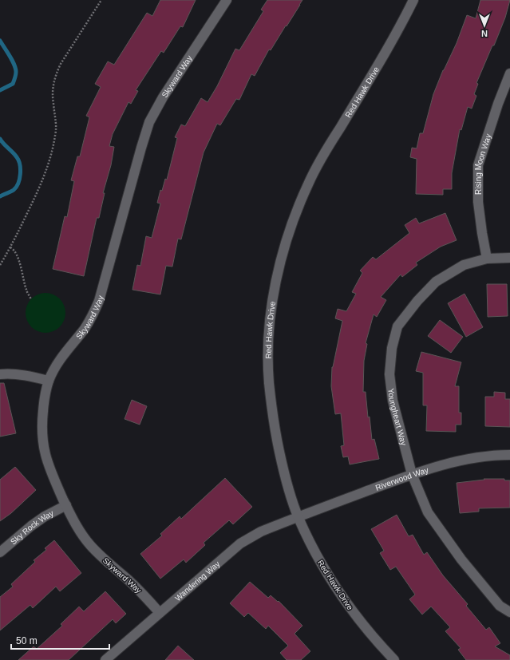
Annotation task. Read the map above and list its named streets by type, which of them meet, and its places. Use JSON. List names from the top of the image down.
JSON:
{
  "streets": {
    "street": [
      "Skyward Way",
      "Red Hawk Drive",
      "Rising Moon Way",
      "Youngheart Way",
      "Riverwood Way",
      "Sky Rock Way",
      "Wandering Way"
    ]
  },
  "crossings": [
    ["Skyward Way", "Sky Rock Way"],
    ["Skyward Way", "Wandering Way"],
    ["Red Hawk Drive", "Riverwood Way"],
    ["Red Hawk Drive", "Wandering Way"],
    ["Rising Moon Way", "Youngheart Way"],
    ["Youngheart Way", "Riverwood Way"],
    ["Riverwood Way", "Wandering Way"]
  ],
  "scale_bar": "50 m",
  "north": "bottom"
}
